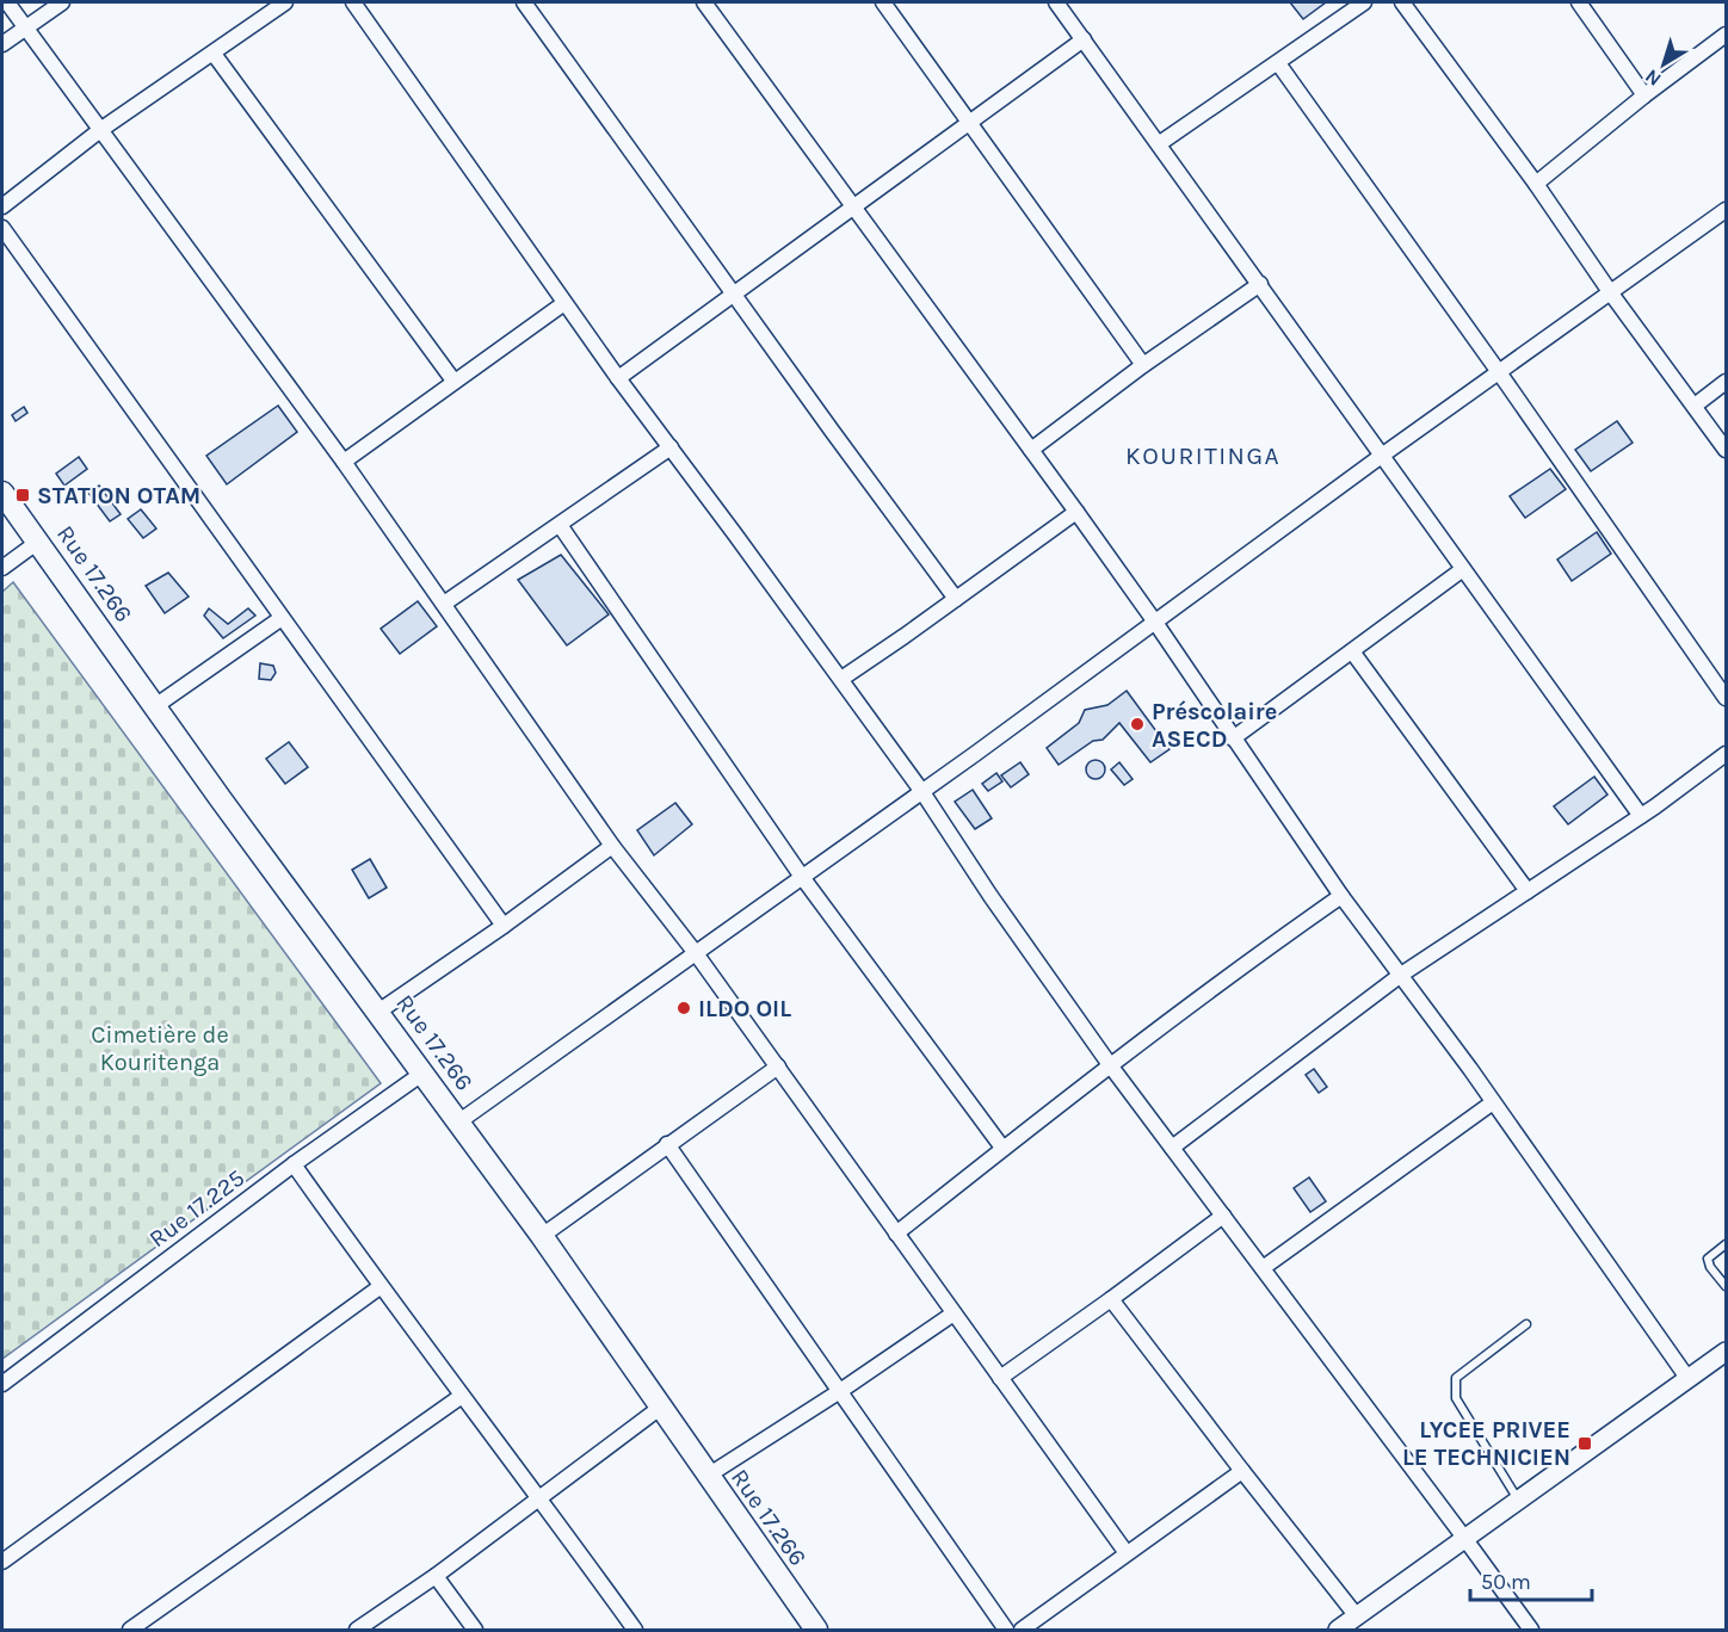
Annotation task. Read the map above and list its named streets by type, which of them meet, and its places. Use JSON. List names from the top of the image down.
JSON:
{
  "streets": {
    "main road": ["Rue 17.266"],
    "street": ["Rue 17.225"]
  },
  "crossings": [
    ["Rue 17.266", "Rue 17.225"]
  ],
  "districts": ["KOURITINGA"],
  "parks": ["Cimetière de Kouritenga"],
  "places": {
    "transit": ["STATION OTAM", "LYCEE PRIVEE LE TECHNICIEN"],
    "other": ["Préscolaire ASECD", "ILDO OIL"]
  },
  "scale_bar": "50 m",
  "north": "bottom left"
}
